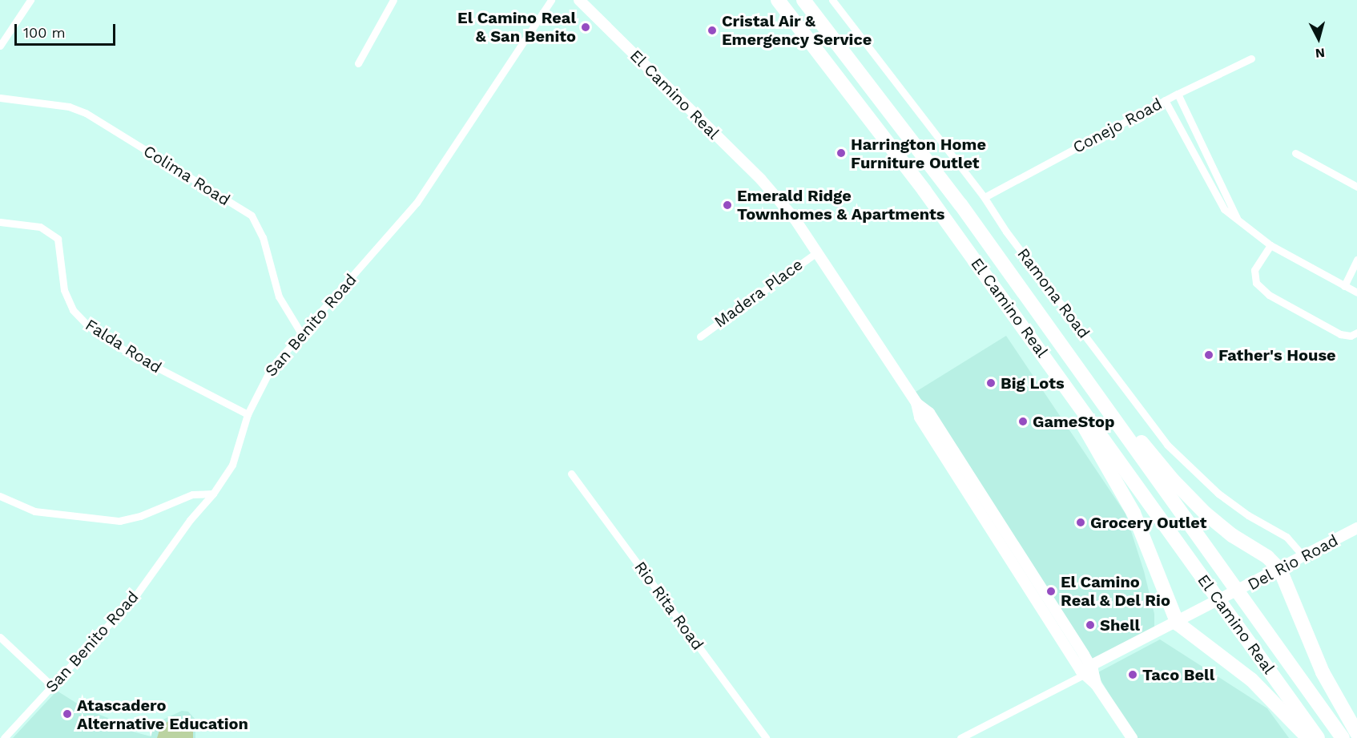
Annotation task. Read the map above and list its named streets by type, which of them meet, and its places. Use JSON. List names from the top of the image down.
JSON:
{
  "streets": {
    "highway": ["El Camino Real"],
    "main road": ["Del Rio Road"],
    "street": [
      "Conejo Road",
      "Colima Road",
      "Madera Place",
      "Ramona Road",
      "San Benito Road",
      "Falda Road",
      "Rio Rita Road"
    ]
  },
  "crossings": [
    ["El Camino Real", "Madera Place"],
    ["El Camino Real", "Del Rio Road"],
    ["Conejo Road", "Ramona Road"],
    ["Colima Road", "San Benito Road"],
    ["Ramona Road", "Del Rio Road"],
    ["San Benito Road", "Falda Road"]
  ],
  "places": [
    "El Camino Real & San Benito",
    "Cristal Air & Emergency Service",
    "Harrington Home Furniture Outlet",
    "Emerald Ridge Townhomes & Apartments",
    "Father's House",
    "Big Lots",
    "GameStop",
    "Grocery Outlet",
    "El Camino Real & Del Rio",
    "Shell",
    "Taco Bell",
    "Atascadero Alternative Education"
  ],
  "scale_bar": "100 m",
  "north": "bottom"
}
